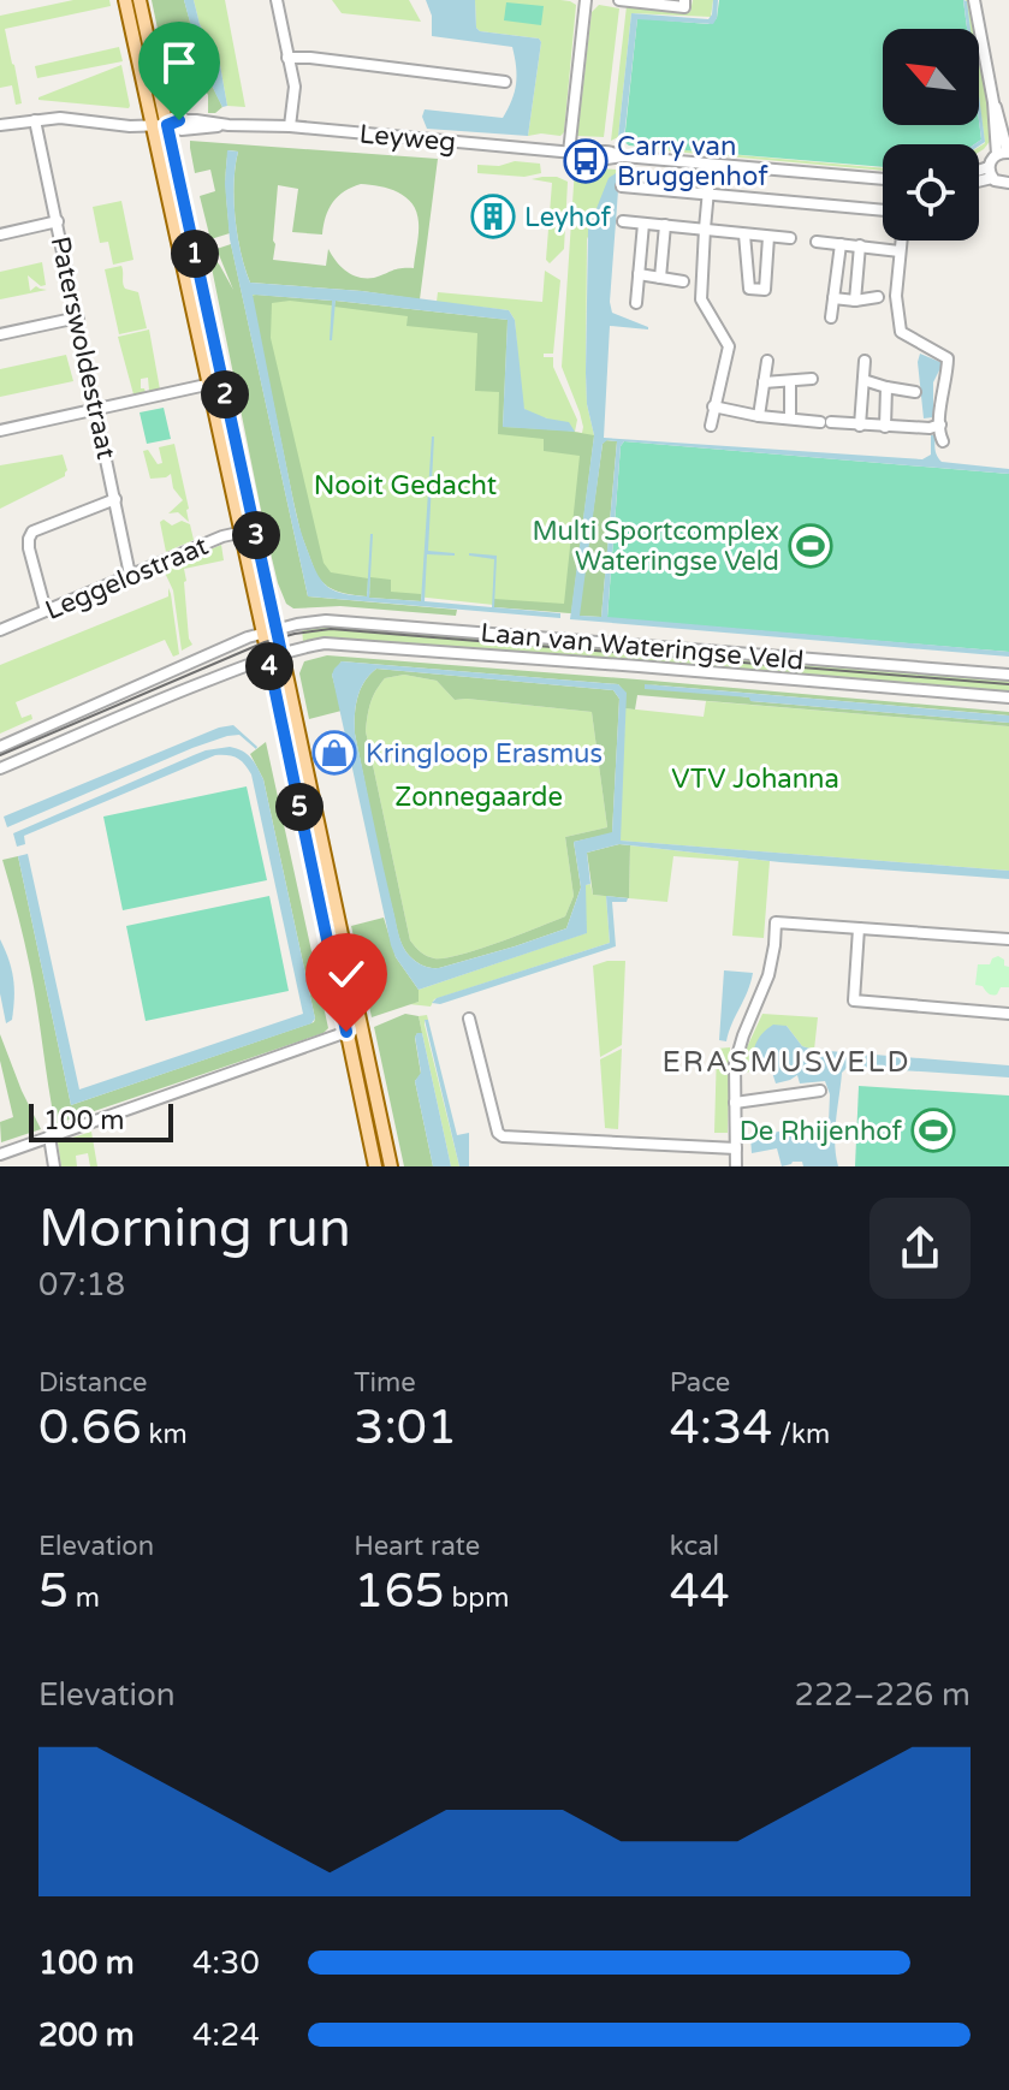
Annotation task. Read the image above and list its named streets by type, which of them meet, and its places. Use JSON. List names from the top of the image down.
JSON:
{
  "streets": {
    "street": [
      "Leyweg",
      "Paterswoldestraat",
      "Leggelostraat",
      "Laan van Wateringse Veld"
    ]
  },
  "crossings": [
    ["Leyweg", "Paterswoldestraat"],
    ["Paterswoldestraat", "Leggelostraat"]
  ],
  "districts": ["ERASMUSVELD"],
  "parks": ["Nooit Gedacht", "VTV Johanna", "Zonnegaarde"],
  "places": {
    "bus stop": ["Carry van Bruggenhof"],
    "building": ["Leyhof"],
    "sports": ["Multi Sportcomplex Wateringse Veld", "De Rhijenhof"],
    "shop": ["Kringloop Erasmus"]
  },
  "scale_bar": "100 m",
  "north": "top left",
  "page": {
    "pins": [
      "1",
      "2",
      "3",
      "4",
      "5"
    ],
    "scale": "100 m",
    "heading": ["Morning run", "07:18"],
    "stats": [
      ["Distance", "0.66 km"],
      ["Time", "3:01"],
      ["Pace", "4:34 /km"],
      ["Elevation", "5 m"],
      ["Heart rate", "165 bpm"],
      ["kcal", "44"]
    ],
    "chart": ["Elevation", "222–226 m"],
    "list": [
      {
        "name": "100 m",
        "note": "4:30"
      },
      {
        "name": "200 m",
        "note": "4:24"
      }
    ]
  }
}
